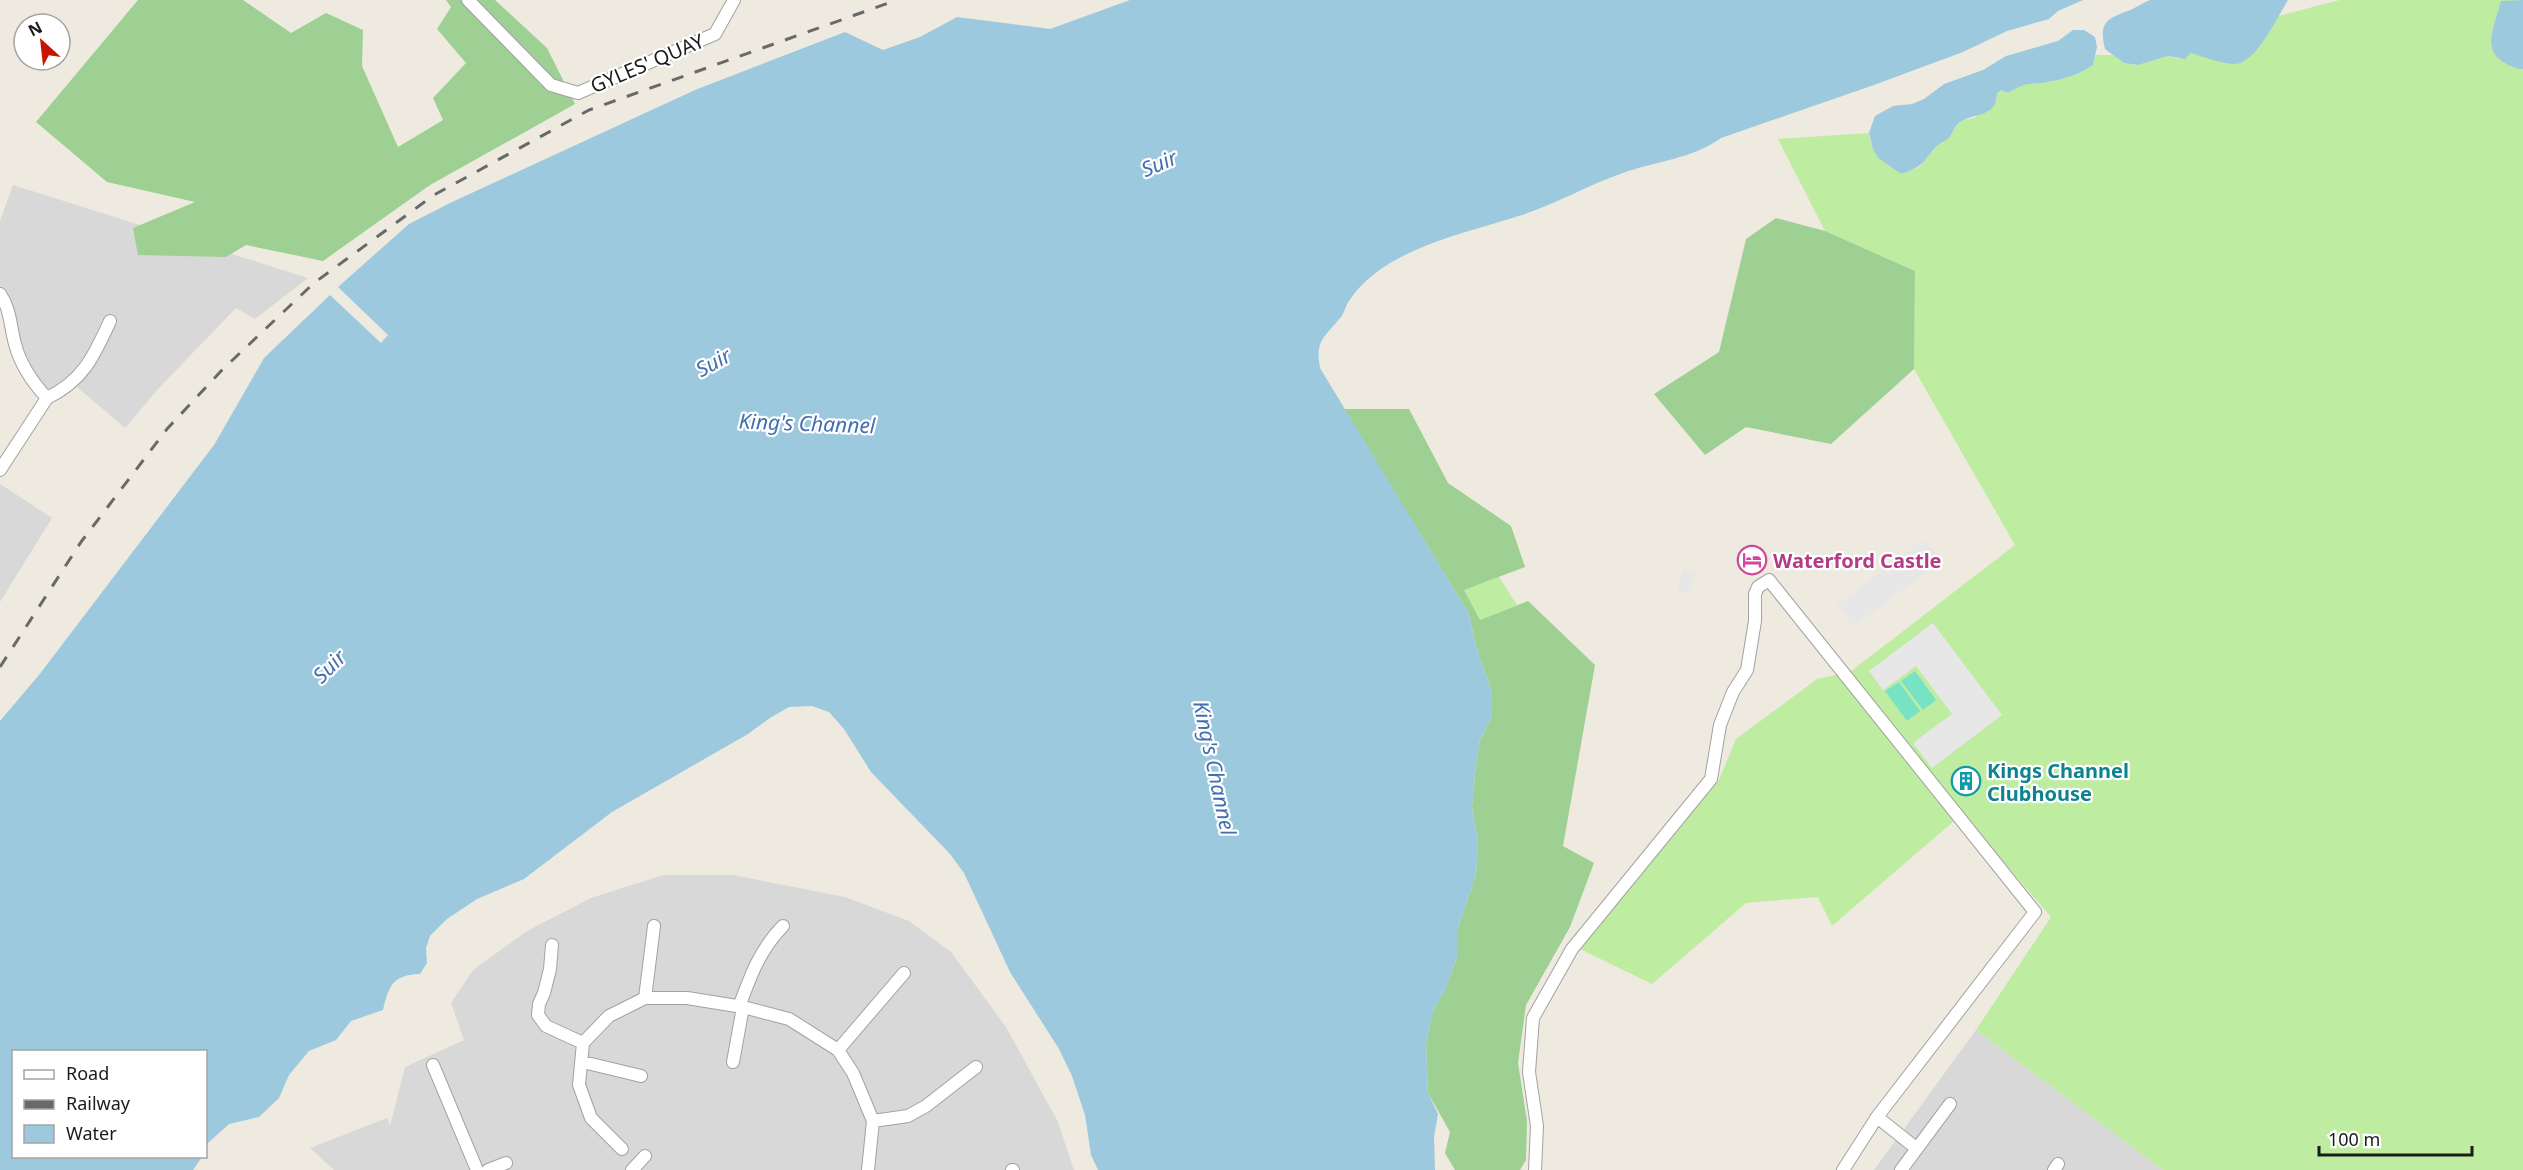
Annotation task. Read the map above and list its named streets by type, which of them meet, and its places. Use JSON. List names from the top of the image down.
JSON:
{
  "streets": {
    "street": ["GYLES' QUAY"]
  },
  "water": ["Suir", "King's Channel"],
  "places": {
    "hotel": ["Waterford Castle"],
    "building": ["Kings Channel Clubhouse"]
  },
  "legend": ["Road", "Railway", "Water"],
  "scale_bar": "100 m",
  "north": "top left"
}
